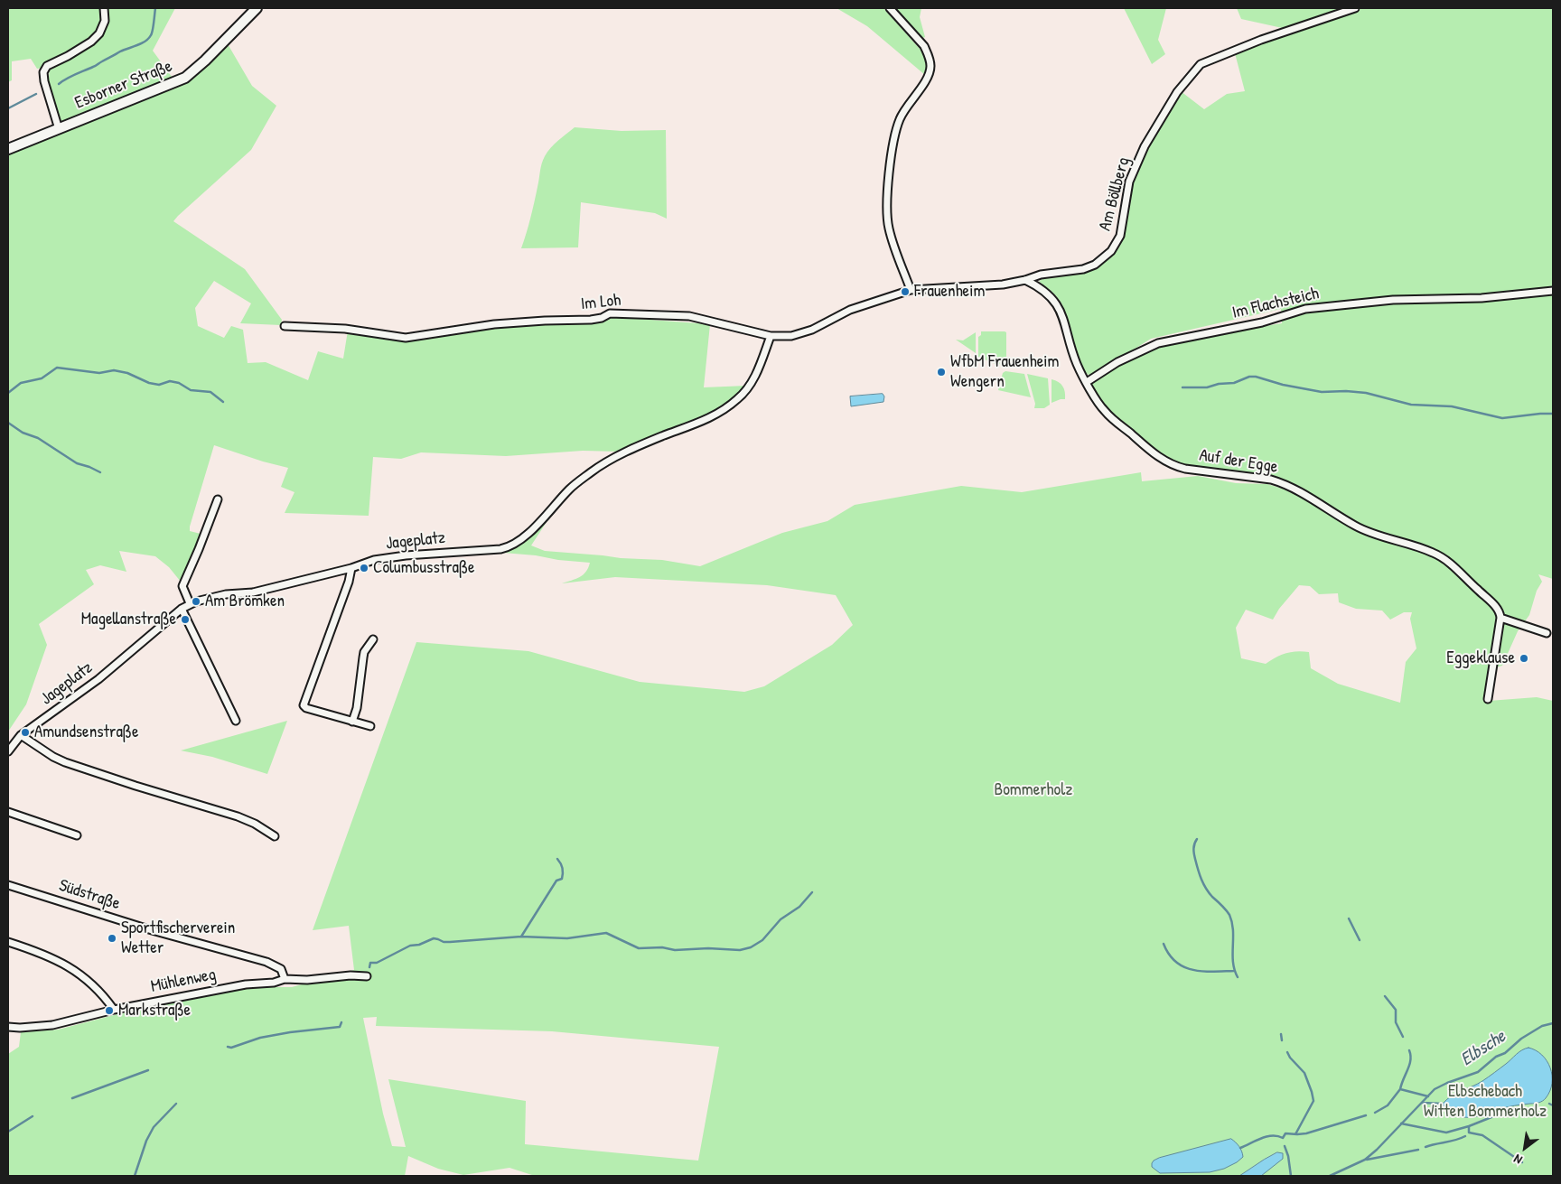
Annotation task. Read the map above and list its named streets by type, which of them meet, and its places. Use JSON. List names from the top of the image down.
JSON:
{
  "streets": {
    "main road": ["Esborner Straße"],
    "street": [
      "Am Böllberg",
      "Im Loh",
      "Im Flachsteich",
      "Auf der Egge",
      "Jageplatz",
      "Südstraße",
      "Mühlenweg"
    ]
  },
  "crossings": [
    ["Am Böllberg", "Im Loh"],
    ["Am Böllberg", "Auf der Egge"],
    ["Im Loh", "Jageplatz"],
    ["Im Flachsteich", "Auf der Egge"],
    ["Südstraße", "Mühlenweg"]
  ],
  "water": ["Elbsche"],
  "parks": ["Bommerholz", "Elbschebach Witten Bommerholz"],
  "places": [
    "Frauenheim",
    "WfbM Frauenheim Wengern",
    "Columbusstraße",
    "Am Brömken",
    "Magellanstraße",
    "Eggeklause",
    "Amundsenstraße",
    "Sportfischerverein Wetter",
    "Markstraße"
  ],
  "north": "bottom left"
}
